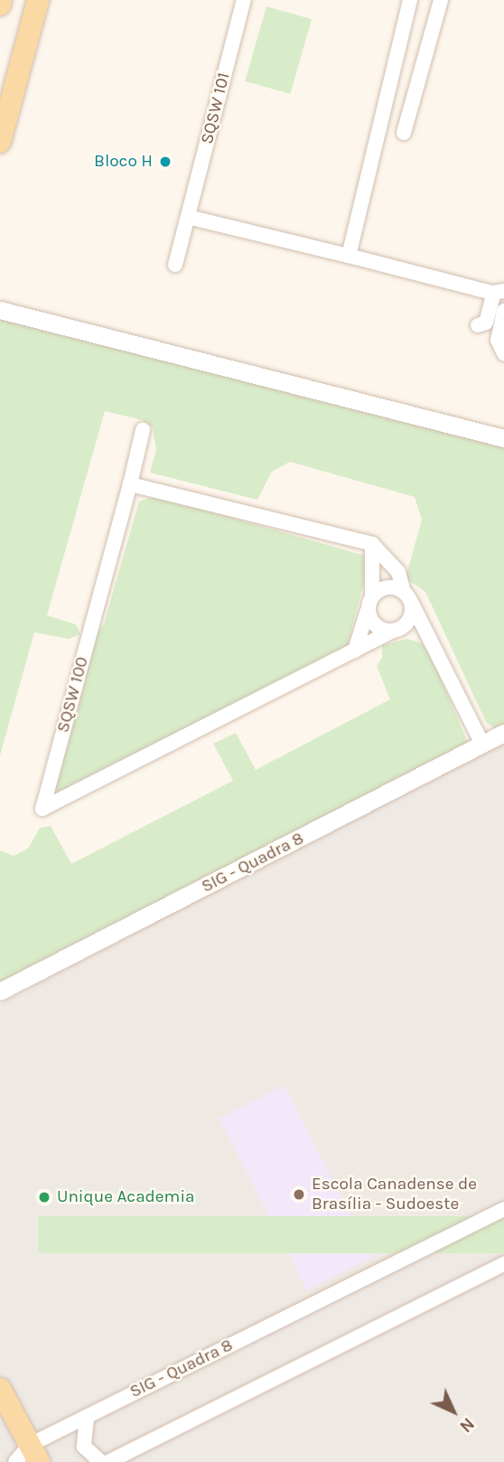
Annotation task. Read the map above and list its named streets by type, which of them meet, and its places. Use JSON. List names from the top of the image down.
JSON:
{
  "streets": {
    "street": ["SQSW 101", "SQSW 100", "SIG - Quadra 8"]
  },
  "places": ["Bloco H", "Escola Canadense de Brasília - Sudoeste", "Unique Academia"],
  "north": "bottom right"
}
